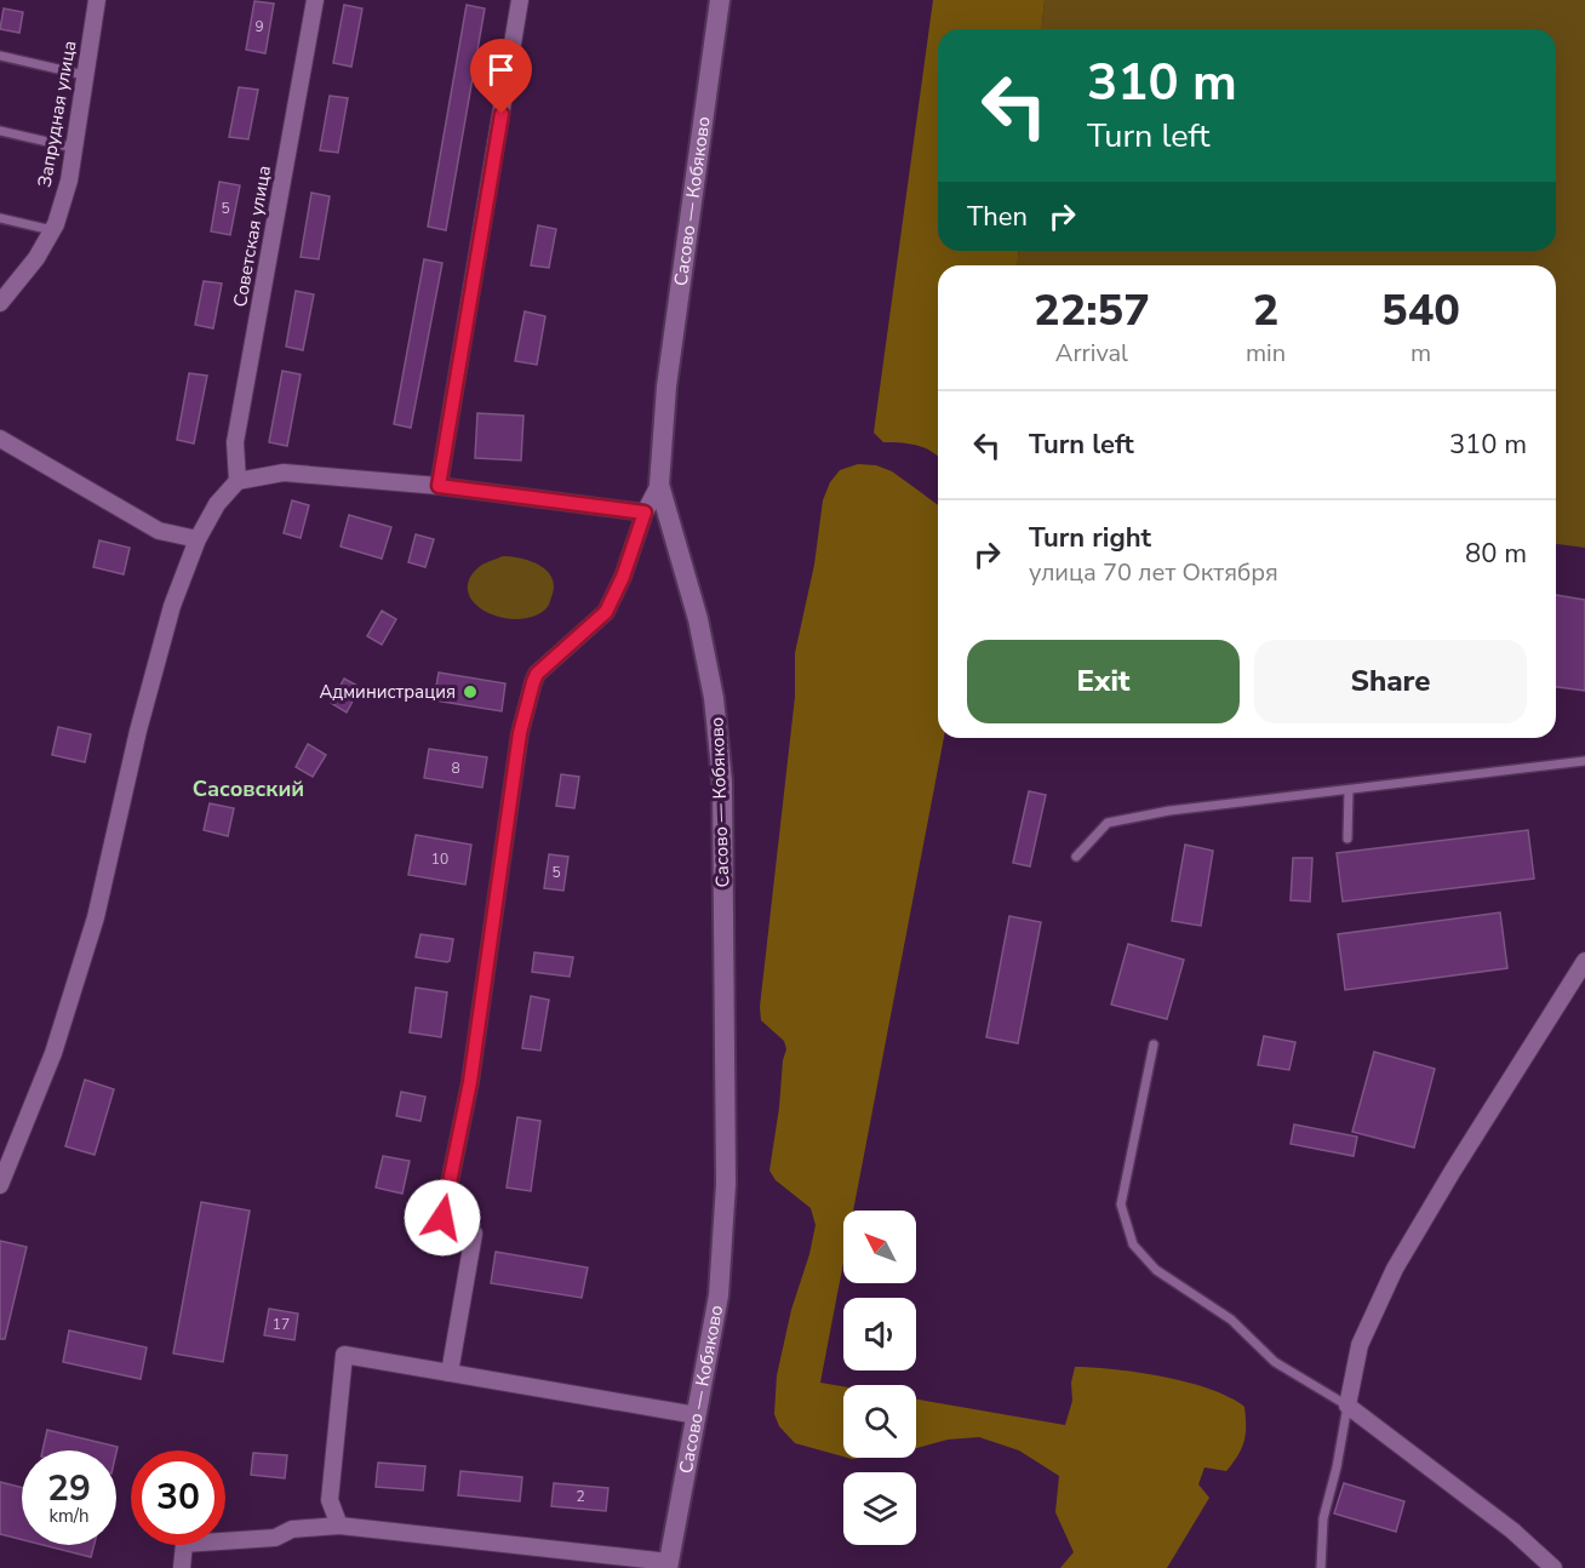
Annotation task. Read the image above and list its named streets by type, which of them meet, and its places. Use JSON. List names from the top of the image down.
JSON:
{
  "streets": {
    "street": ["Запрудная улица", "Сасово — Кобяково", "Советская улица"]
  },
  "districts": ["Сасовский"],
  "places": ["Администрация"],
  "house_numbers": [
    "9",
    "5",
    "8",
    "10",
    "5",
    "17",
    "2"
  ],
  "north": "top left",
  "page": {
    "turn": ["310 m", "Turn left"],
    "then": "Then",
    "eta": [
      "22:57",
      "Arrival",
      "2",
      "min",
      "540",
      "m"
    ],
    "list": [
      {
        "name": "Turn left",
        "value": "310 m"
      },
      {
        "name": "Turn right",
        "note": "улица 70 лет Октября",
        "value": "80 m"
      }
    ],
    "buttons": ["Exit", "Share"],
    "speed": "29 km/h",
    "limit": "30"
  }
}
